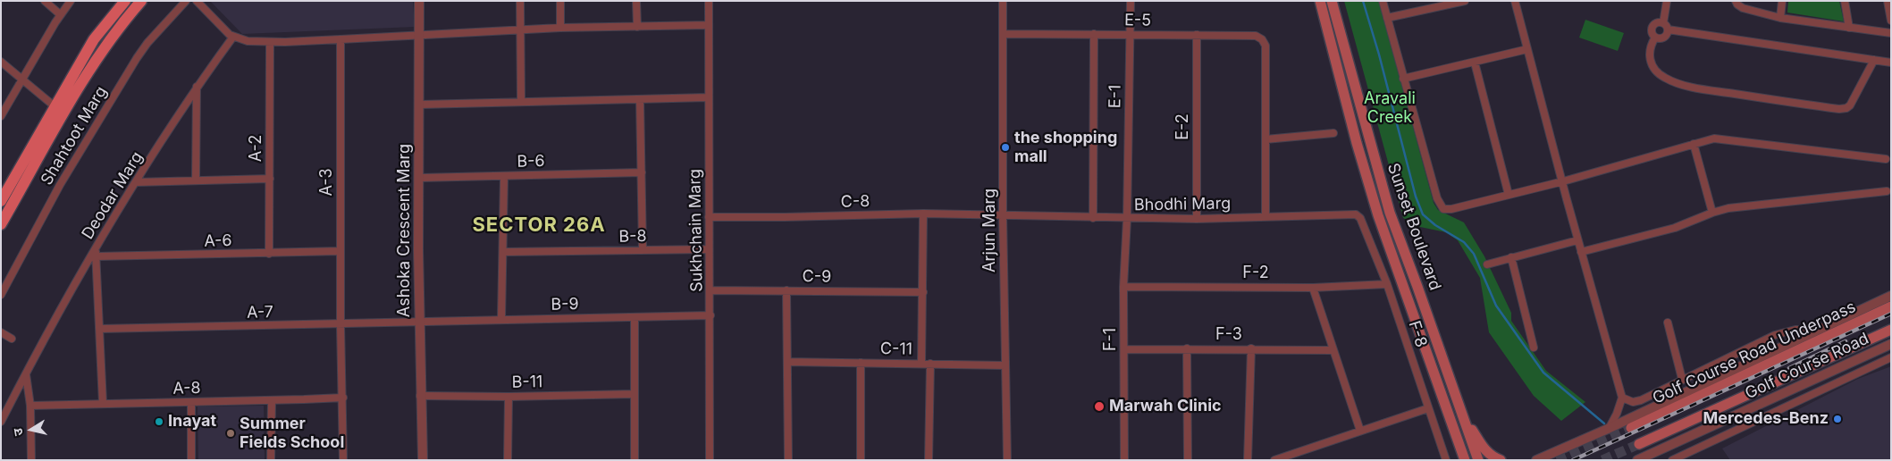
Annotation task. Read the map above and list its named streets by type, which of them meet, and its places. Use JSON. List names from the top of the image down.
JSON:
{
  "streets": {
    "main road": ["Sunset Boulevard", "Golf Course Road Underpass"],
    "street": [
      "E-5",
      "E-1",
      "E-2",
      "Shahtoot Marg",
      "A-2",
      "B-6",
      "A-3",
      "Deodar Marg",
      "C-8",
      "Bhodhi Marg",
      "Ashoka Crescent Marg",
      "Sukhchain Marg",
      "Arjun Marg",
      "B-8",
      "A-6",
      "F-2",
      "C-9",
      "B-9",
      "A-7",
      "F-8",
      "F-3",
      "F-1",
      "C-11",
      "Golf Course Road",
      "B-11",
      "A-8"
    ]
  },
  "crossings": [
    ["E-5", "E-1"],
    ["E-5", "E-2"],
    ["E-5", "Arjun Marg"],
    ["E-1", "Bhodhi Marg"],
    ["E-1", "F-1"],
    ["E-2", "Bhodhi Marg"],
    ["A-2", "A-6"],
    ["B-6", "Ashoka Crescent Marg"],
    ["A-3", "A-6"],
    ["A-3", "A-7"],
    ["A-3", "A-8"],
    ["C-8", "Bhodhi Marg"],
    ["C-8", "Sukhchain Marg"],
    ["C-8", "Arjun Marg"],
    ["Bhodhi Marg", "Arjun Marg"],
    ["Bhodhi Marg", "F-8"],
    ["Bhodhi Marg", "F-1"],
    ["Ashoka Crescent Marg", "B-9"],
    ["Ashoka Crescent Marg", "A-7"],
    ["Ashoka Crescent Marg", "B-11"],
    ["Sukhchain Marg", "B-8"],
    ["Sukhchain Marg", "C-9"],
    ["Sukhchain Marg", "B-9"],
    ["Arjun Marg", "C-11"],
    ["F-2", "F-8"],
    ["F-2", "F-1"],
    ["B-9", "A-7"],
    ["F-3", "F-1"]
  ],
  "districts": ["SECTOR 26A"],
  "parks": ["Aravali Creek"],
  "places": [
    "the shopping mall",
    "Marwah Clinic",
    "Mercedes-Benz",
    "Inayat",
    "Summer Fields School"
  ],
  "north": "left"
}
